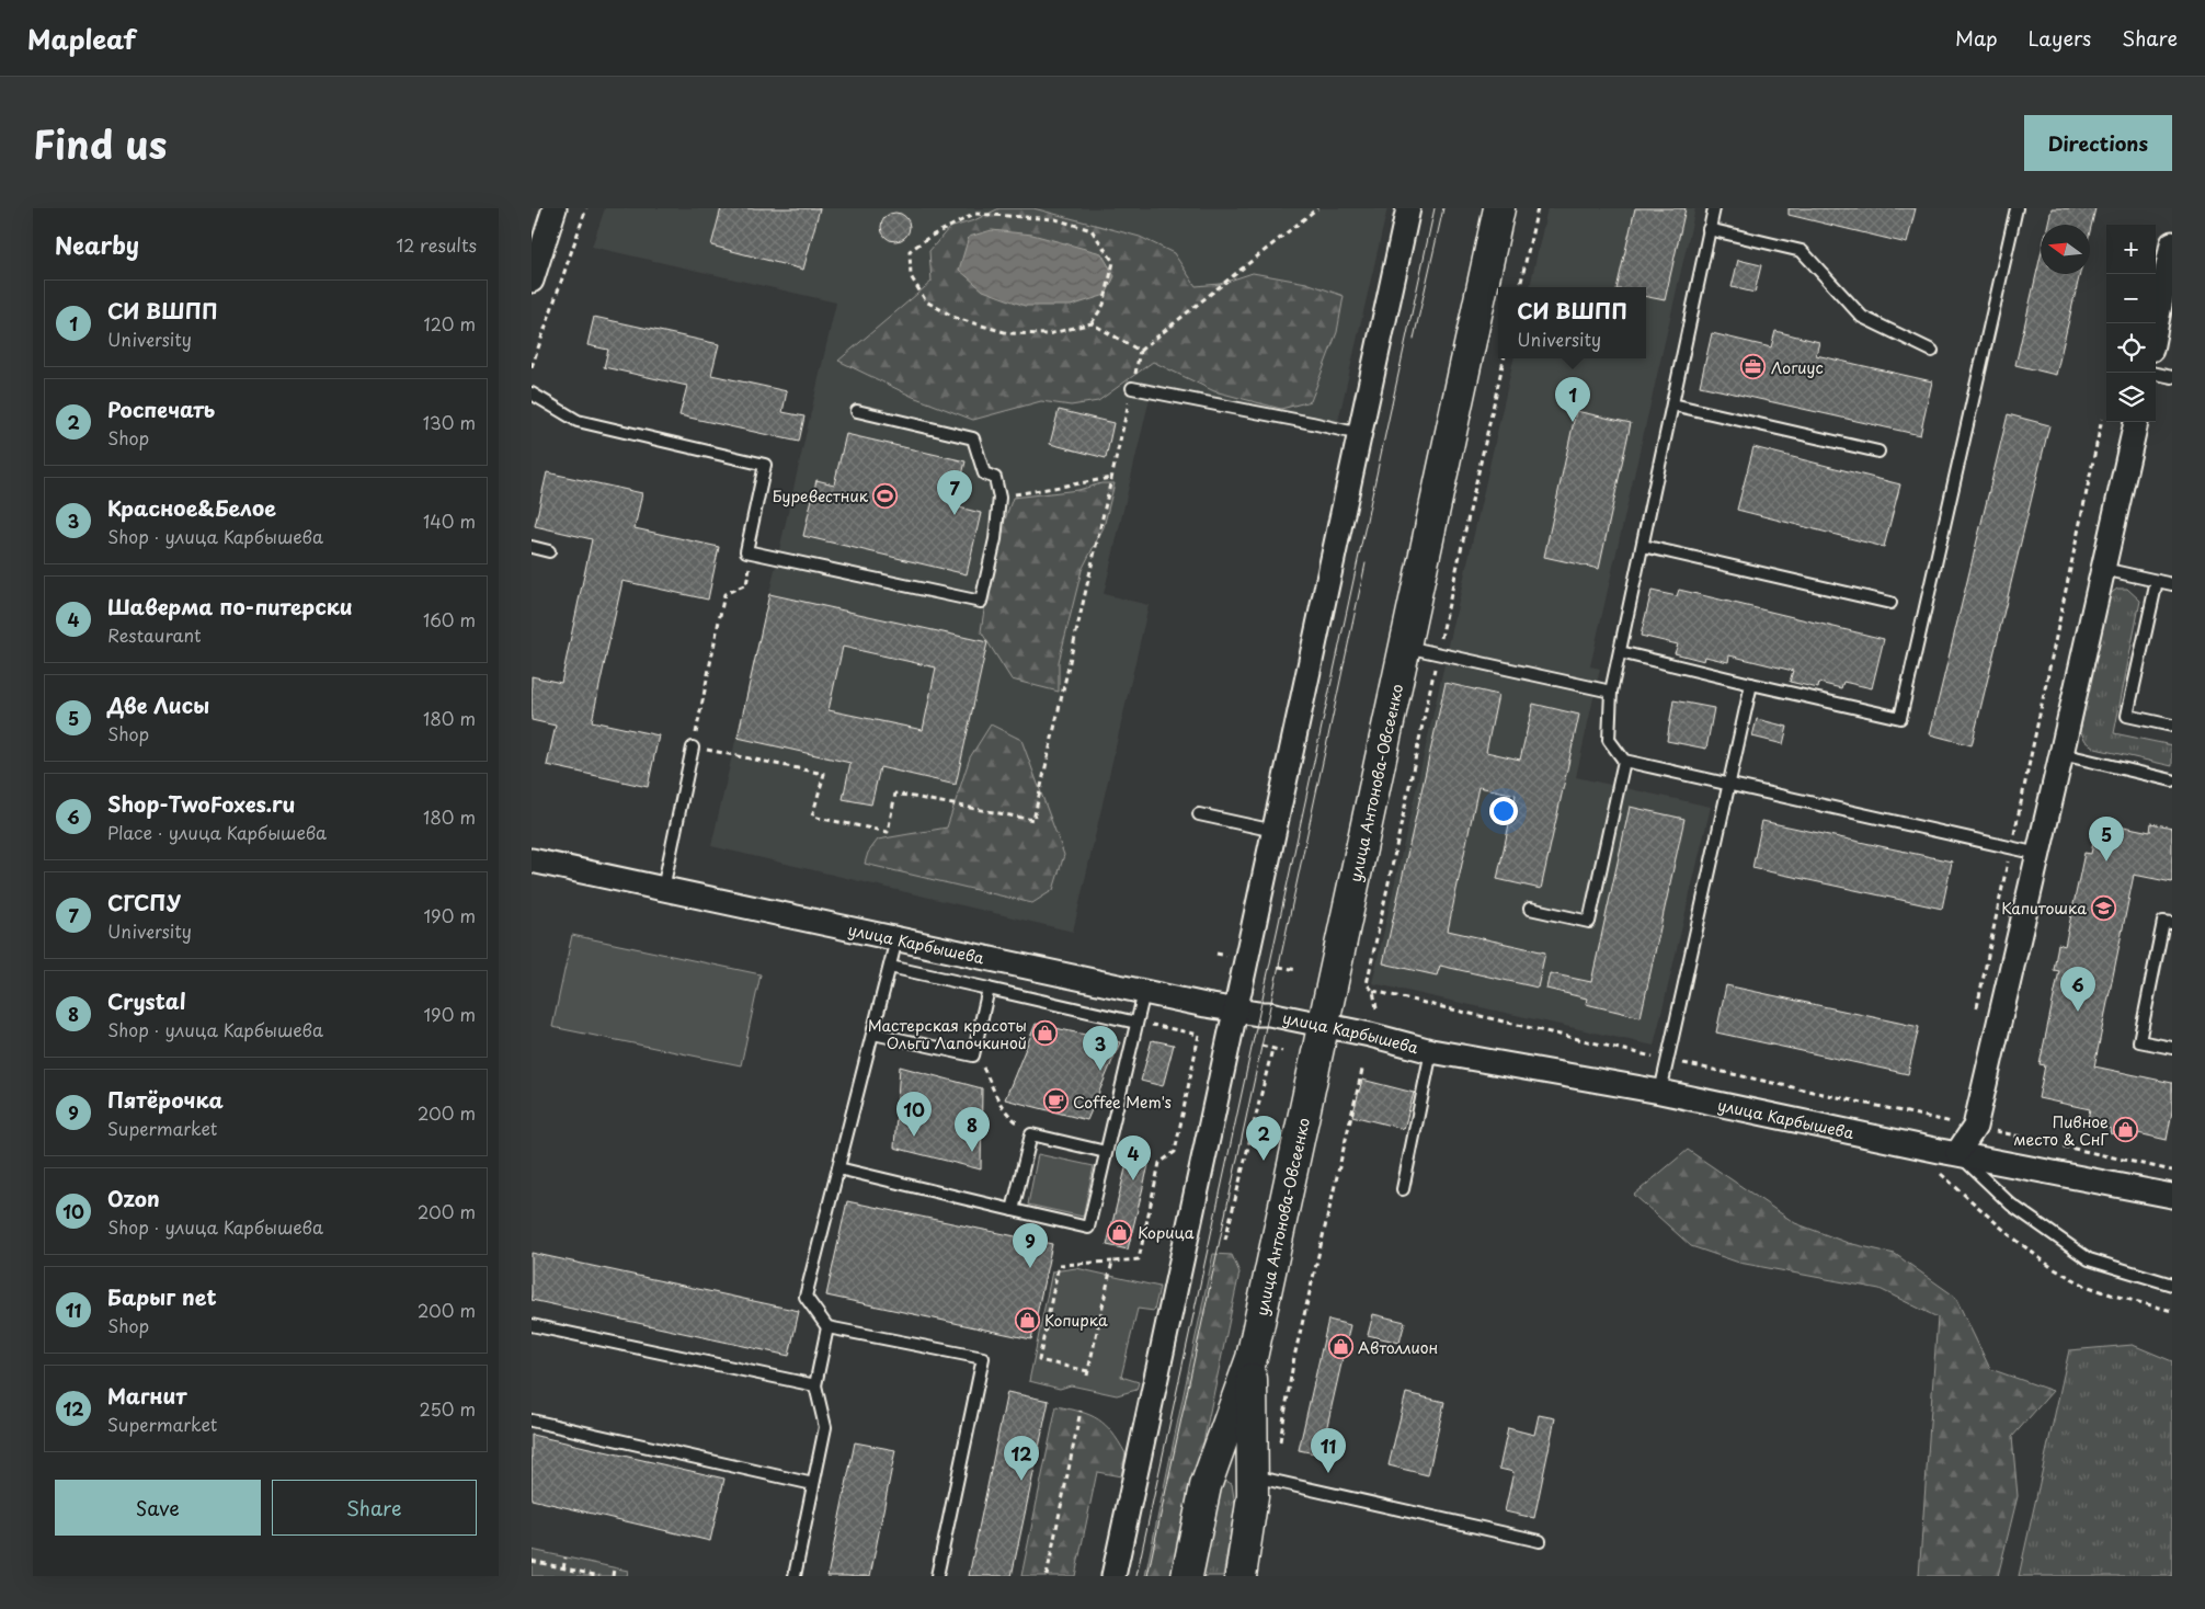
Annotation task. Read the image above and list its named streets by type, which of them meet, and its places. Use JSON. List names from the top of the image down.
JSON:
{
  "streets": {
    "main road": ["улица Антонова-Овсеенко"],
    "street": ["улица Карбышева"]
  },
  "crossings": [
    ["улица Антонова-Овсеенко", "улица Карбышева"]
  ],
  "places": {
    "office": ["Логиус"],
    "sports": ["Буревестник"],
    "school or university": ["Капитошка"],
    "shop": [
      "Мастерская красоты Ольги Лапочкиной",
      "Пивное место & СнГ",
      "Корица",
      "Копирка",
      "Автоллион"
    ],
    "cafe": ["Coffee Mem's"]
  },
  "north": "left",
  "page": {
    "header": "Mapleaf",
    "nav": ["Map", "Layers", "Share"],
    "title": "Find us",
    "buttons": [
      "Directions",
      ["Save", "Share"]
    ],
    "heading": ["Nearby", "12 results"],
    "map_buttons": ["+", "−"],
    "list": [
      {
        "mark": "1",
        "name": "СИ ВШПП",
        "note": "University",
        "value": "120 m"
      },
      {
        "mark": "2",
        "name": "Роспечать",
        "note": "Shop",
        "value": "130 m"
      },
      {
        "mark": "3",
        "name": "Красное&Белое",
        "note": "Shop · улица Карбышева",
        "value": "140 m"
      },
      {
        "mark": "4",
        "name": "Шаверма по-питерски",
        "note": "Restaurant",
        "value": "160 m"
      },
      {
        "mark": "5",
        "name": "Две Лисы",
        "note": "Shop",
        "value": "180 m"
      },
      {
        "mark": "6",
        "name": "Shop-TwoFoxes.ru",
        "note": "Place · улица Карбышева",
        "value": "180 m"
      },
      {
        "mark": "7",
        "name": "СГСПУ",
        "note": "University",
        "value": "190 m"
      },
      {
        "mark": "8",
        "name": "Crystal",
        "note": "Shop · улица Карбышева",
        "value": "190 m"
      },
      {
        "mark": "9",
        "name": "Пятёрочка",
        "note": "Supermarket",
        "value": "200 m"
      },
      {
        "mark": "10",
        "name": "Ozon",
        "note": "Shop · улица Карбышева",
        "value": "200 m"
      },
      {
        "mark": "11",
        "name": "Барыг net",
        "note": "Shop",
        "value": "200 m"
      },
      {
        "mark": "12",
        "name": "Магнит",
        "note": "Supermarket",
        "value": "250 m"
      }
    ],
    "popup": ["СИ ВШПП", "University"],
    "pins": [
      "1",
      "7",
      "5",
      "6",
      "3",
      "10",
      "8",
      "2",
      "4",
      "9",
      "11",
      "12"
    ]
  }
}
